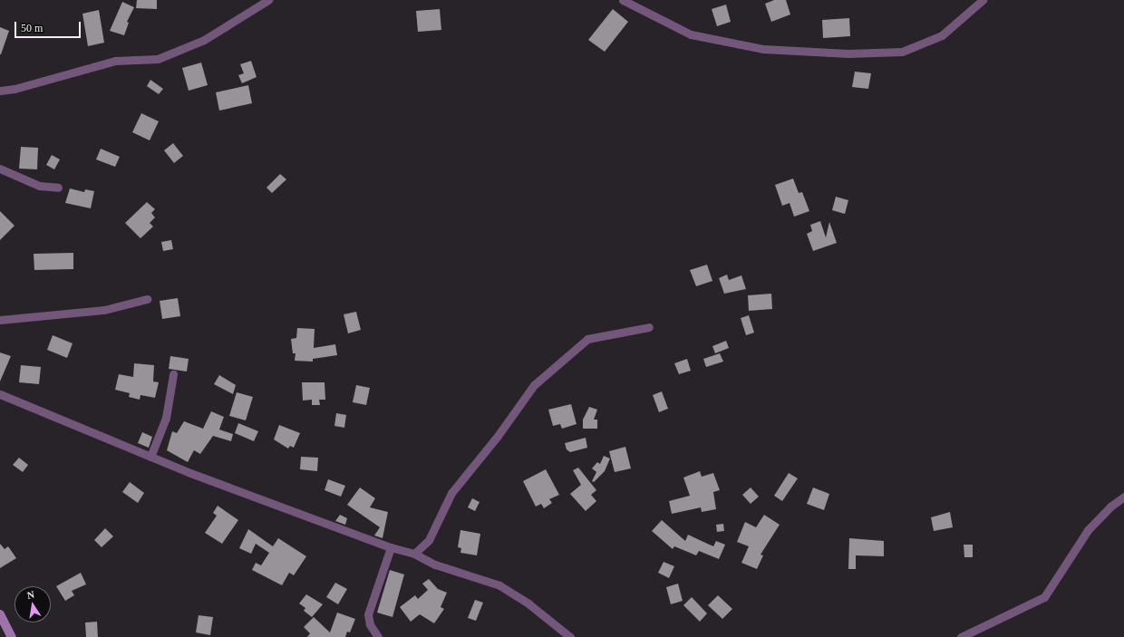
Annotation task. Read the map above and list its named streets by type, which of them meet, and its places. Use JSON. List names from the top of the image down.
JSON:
{
  "scale_bar": "50 m",
  "north": "top"
}
